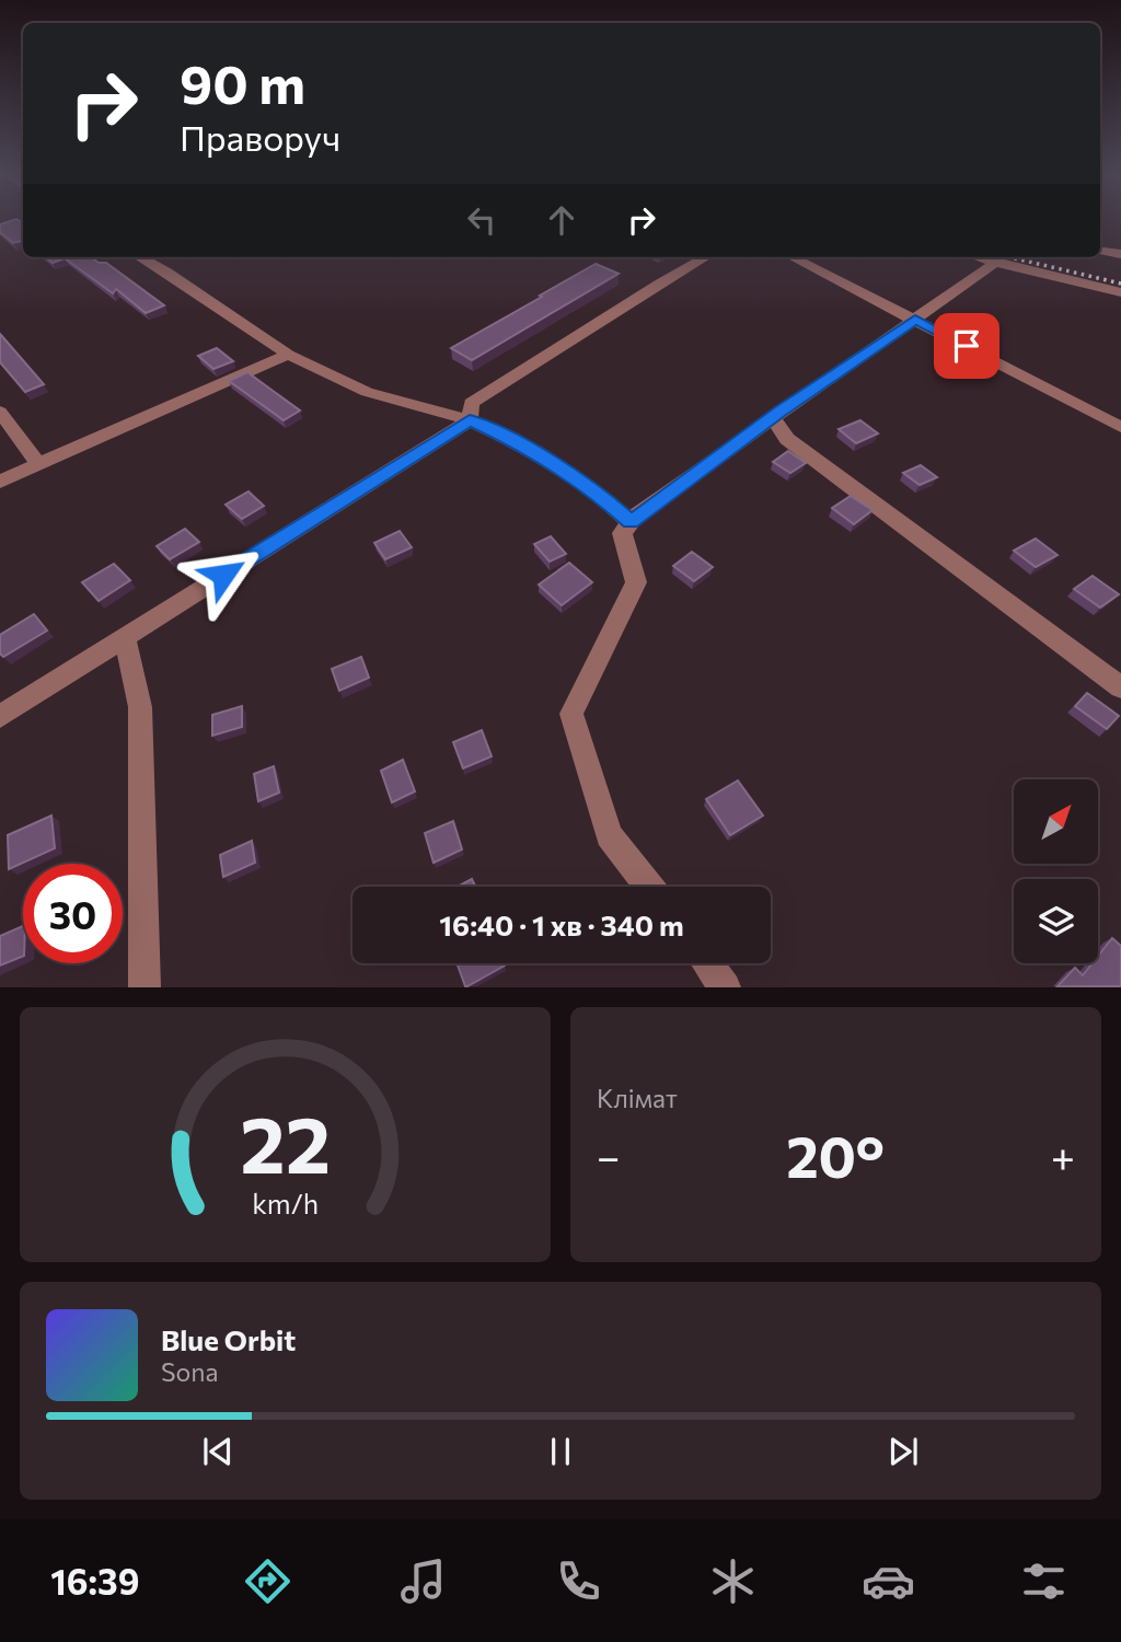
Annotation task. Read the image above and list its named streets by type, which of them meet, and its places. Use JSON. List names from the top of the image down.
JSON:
{
  "north": "top right",
  "page": {
    "turn": ["90 m", "Праворуч"],
    "limit": "30",
    "trip": "16:40 · 1 хв · 340 m",
    "tile": "Клімат",
    "heat": ["−", "20°", "+"],
    "song": ["Blue Orbit", "Sona"],
    "tabs": "16:39",
    "gauge": ["22", "km/h"]
  }
}
